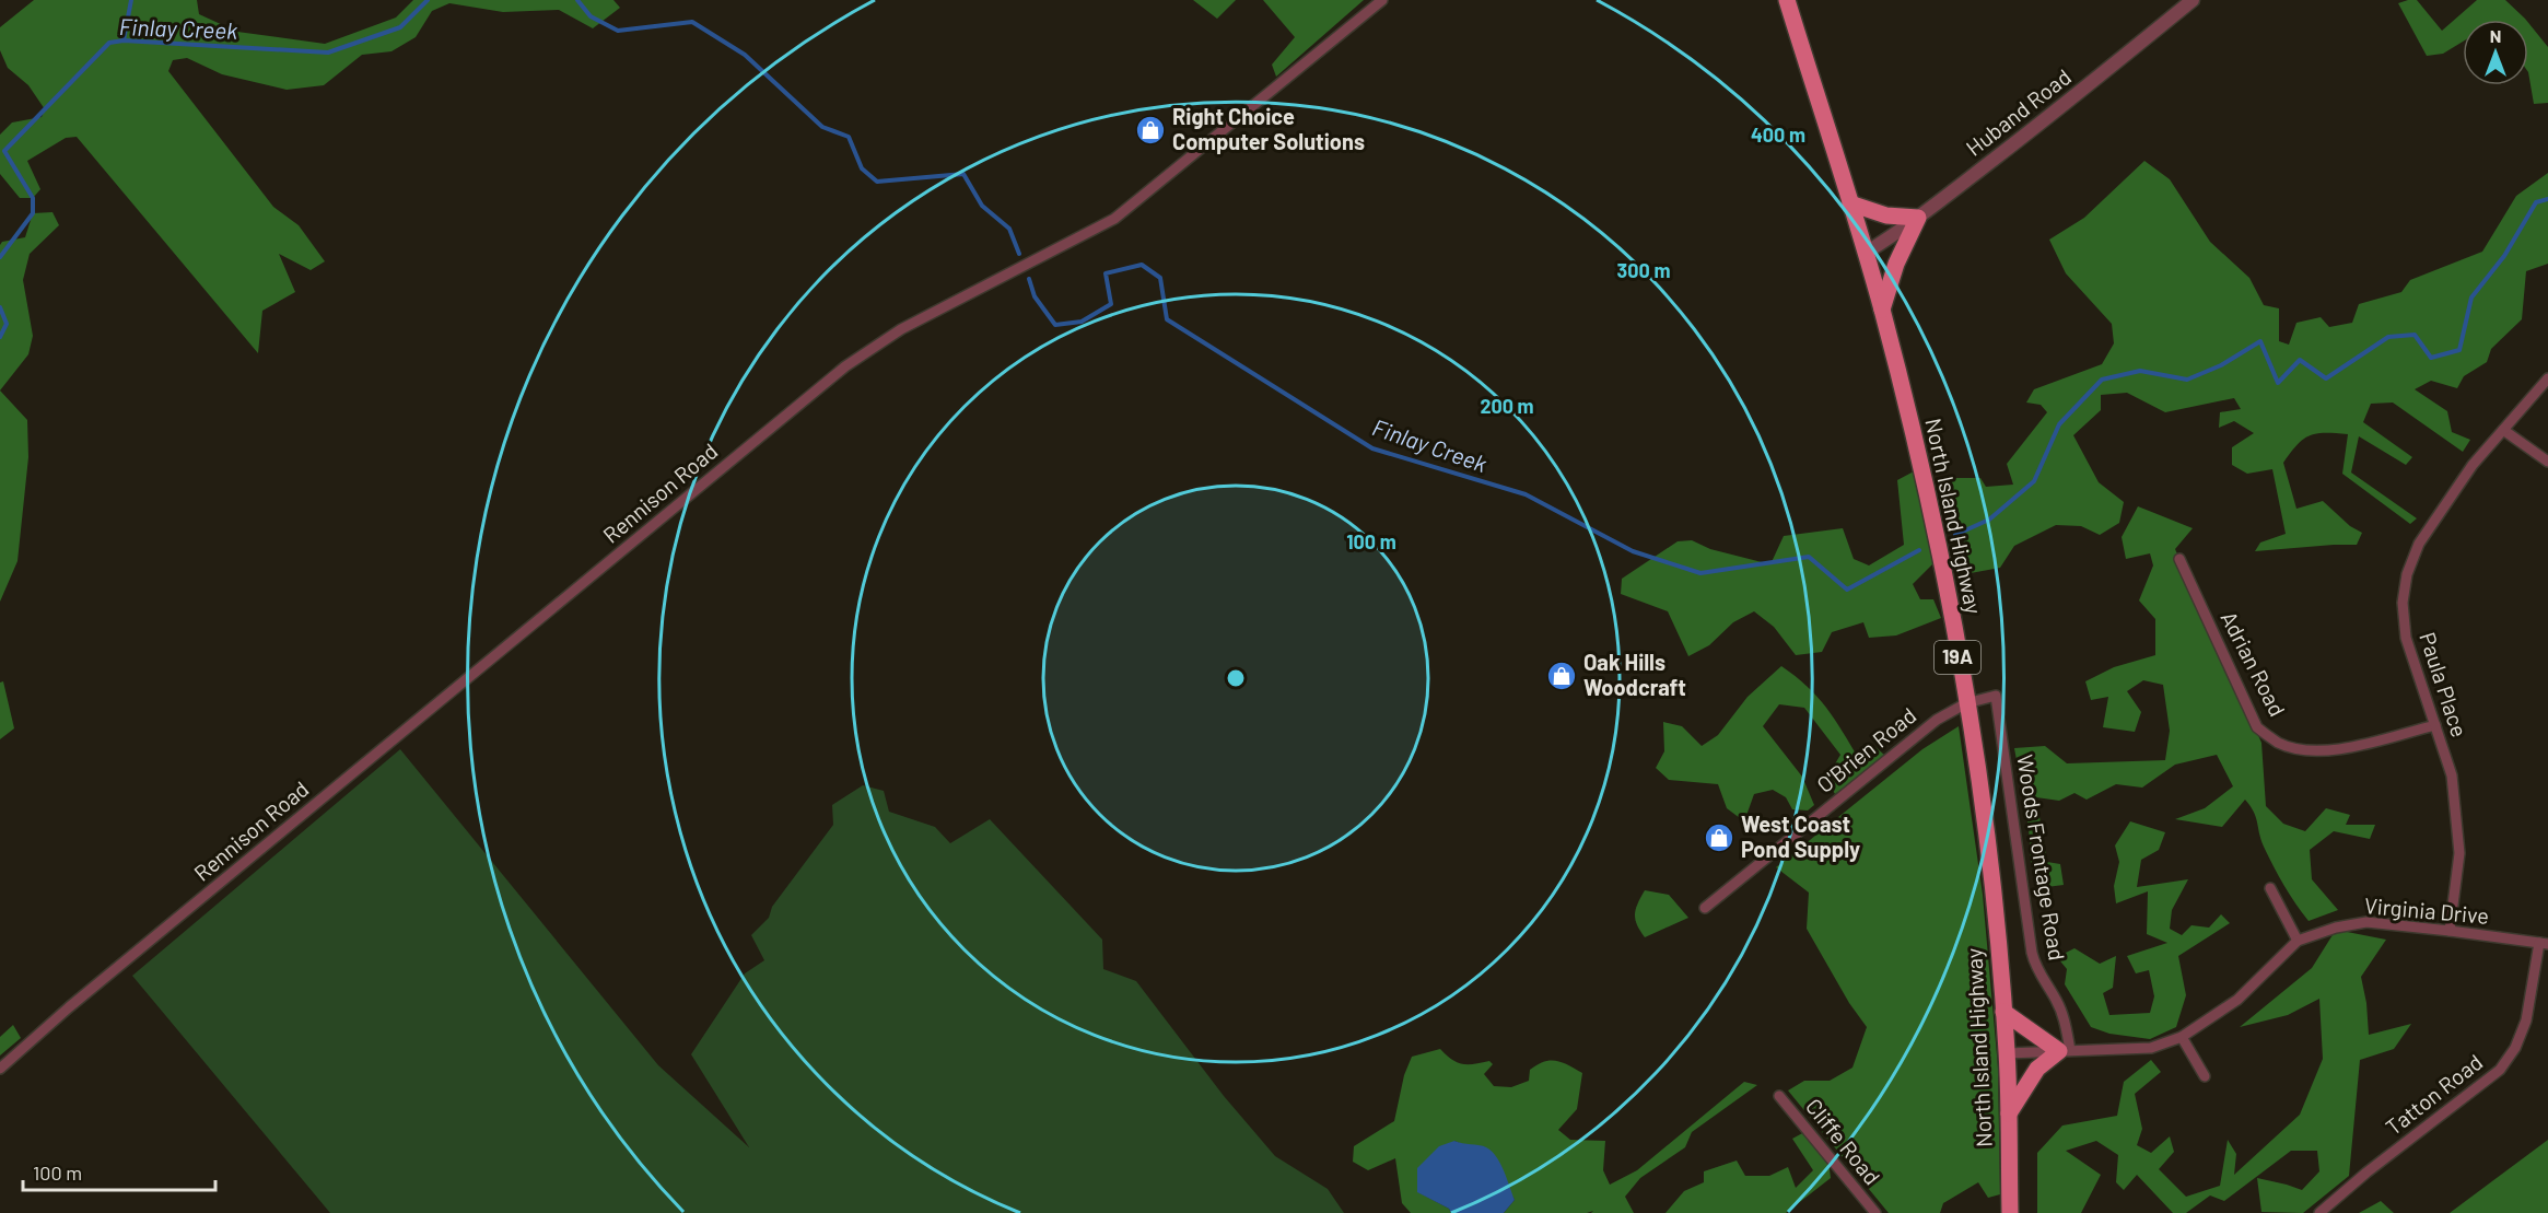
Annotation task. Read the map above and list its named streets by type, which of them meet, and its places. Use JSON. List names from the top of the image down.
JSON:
{
  "streets": {
    "main road": ["North Island Highway", "19A"],
    "street": [
      "Huband Road",
      "Rennison Road",
      "Adrian Road",
      "Paula Place",
      "O'Brien Road",
      "Woods Frontage Road",
      "Virginia Drive",
      "Tatton Road",
      "Cliffe Road"
    ]
  },
  "crossings": [
    ["Huband Road", "North Island Highway"],
    ["North Island Highway", "O'Brien Road"],
    ["North Island Highway", "Woods Frontage Road"],
    ["North Island Highway", "Virginia Drive"],
    ["Adrian Road", "Paula Place"],
    ["Paula Place", "Virginia Drive"],
    ["O'Brien Road", "Woods Frontage Road"],
    ["Woods Frontage Road", "Virginia Drive"],
    ["Virginia Drive", "Tatton Road"]
  ],
  "water": ["Finlay Creek"],
  "places": {
    "shop": ["Right Choice Computer Solutions", "Oak Hills Woodcraft", "West Coast Pond Supply"]
  },
  "scale_bar": "100 m",
  "north": "top",
  "rings": [
    "400 m",
    "300 m",
    "200 m",
    "100 m"
  ]
}
